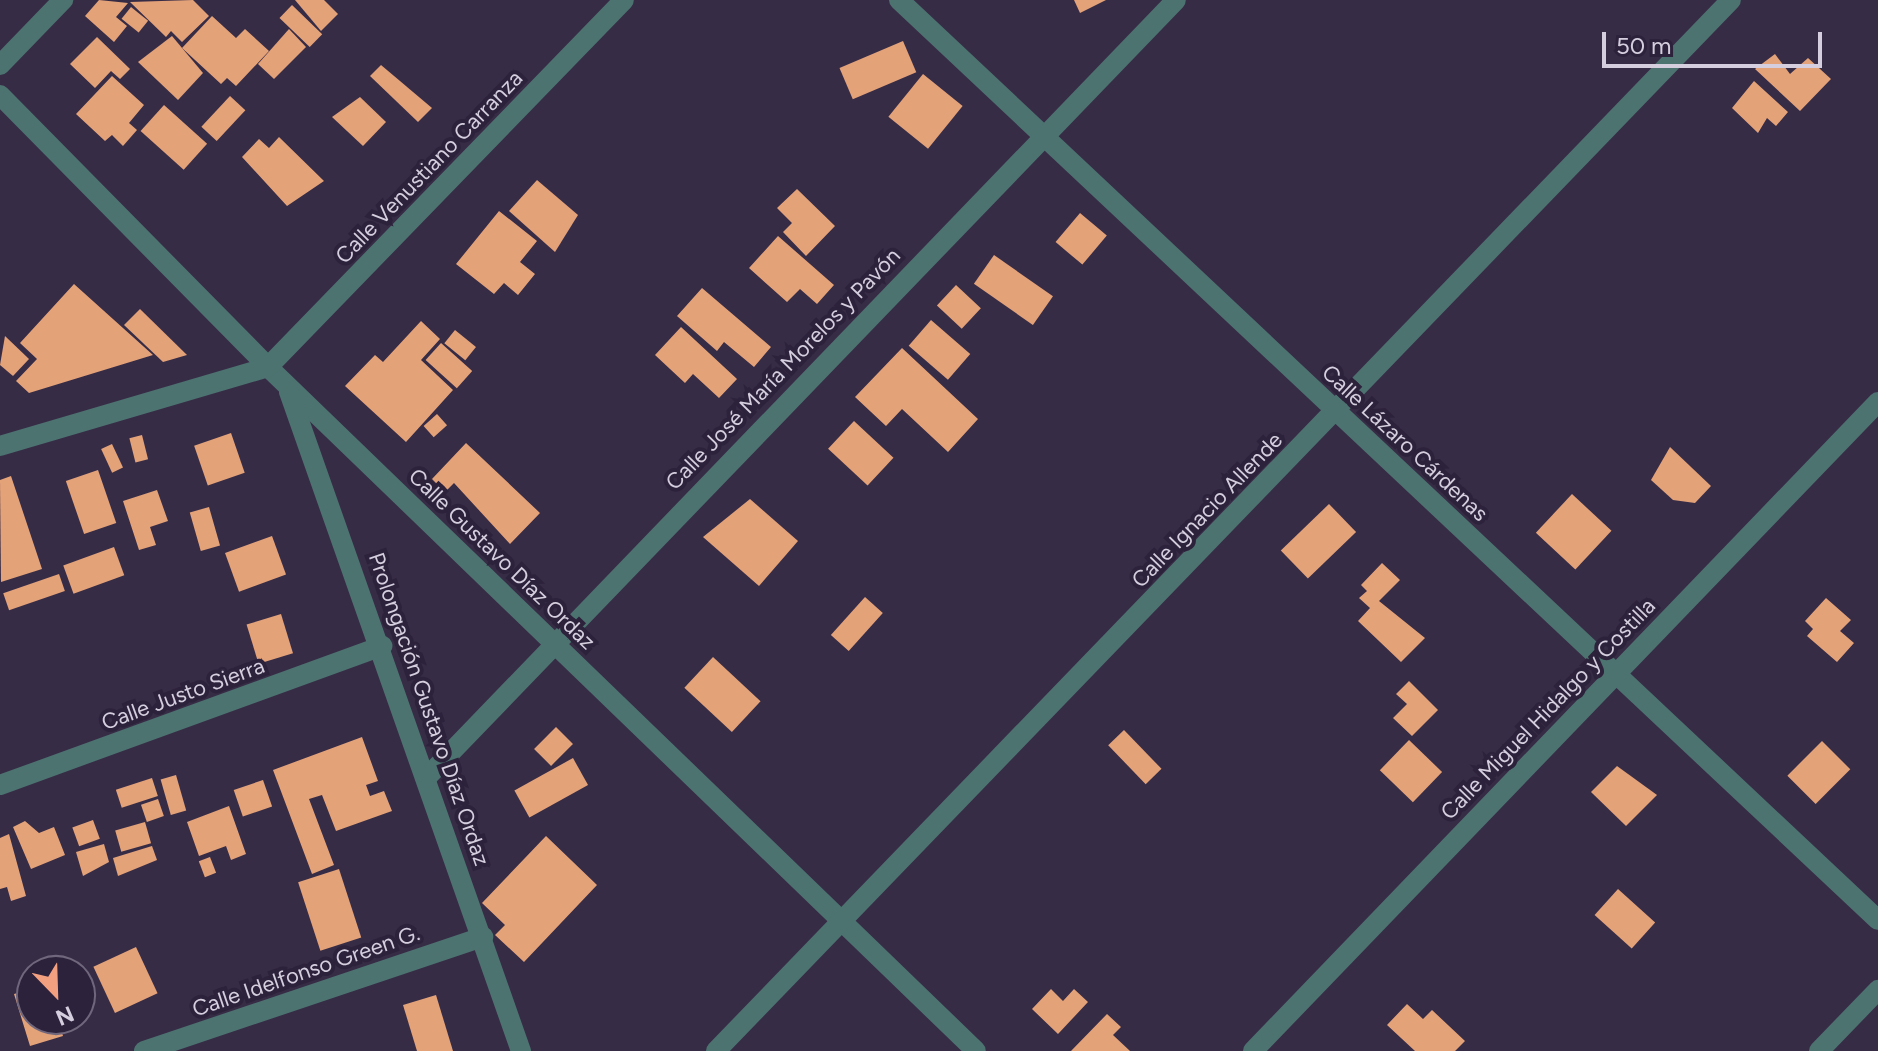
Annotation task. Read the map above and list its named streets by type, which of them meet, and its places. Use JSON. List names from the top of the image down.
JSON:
{
  "streets": {
    "street": [
      "Calle Venustiano Carranza",
      "Calle José María Morelos y Pavón",
      "Calle Lázaro Cárdenas",
      "Calle Ignacio Allende",
      "Calle Gustavo Díaz Ordaz",
      "Calle Justo Sierra",
      "Prolongación Gustavo Díaz Ordaz",
      "Calle Miguel Hidalgo y Costilla",
      "Calle Idelfonso Green G."
    ]
  },
  "crossings": [
    ["Calle Venustiano Carranza", "Calle Gustavo Díaz Ordaz"],
    ["Calle José María Morelos y Pavón", "Calle Lázaro Cárdenas"],
    ["Calle José María Morelos y Pavón", "Calle Gustavo Díaz Ordaz"],
    ["Calle José María Morelos y Pavón", "Prolongación Gustavo Díaz Ordaz"],
    ["Calle Lázaro Cárdenas", "Calle Ignacio Allende"],
    ["Calle Lázaro Cárdenas", "Calle Miguel Hidalgo y Costilla"],
    ["Calle Ignacio Allende", "Calle Gustavo Díaz Ordaz"],
    ["Calle Gustavo Díaz Ordaz", "Prolongación Gustavo Díaz Ordaz"],
    ["Calle Justo Sierra", "Prolongación Gustavo Díaz Ordaz"],
    ["Prolongación Gustavo Díaz Ordaz", "Calle Idelfonso Green G."]
  ],
  "scale_bar": "50 m",
  "north": "bottom right"
}
